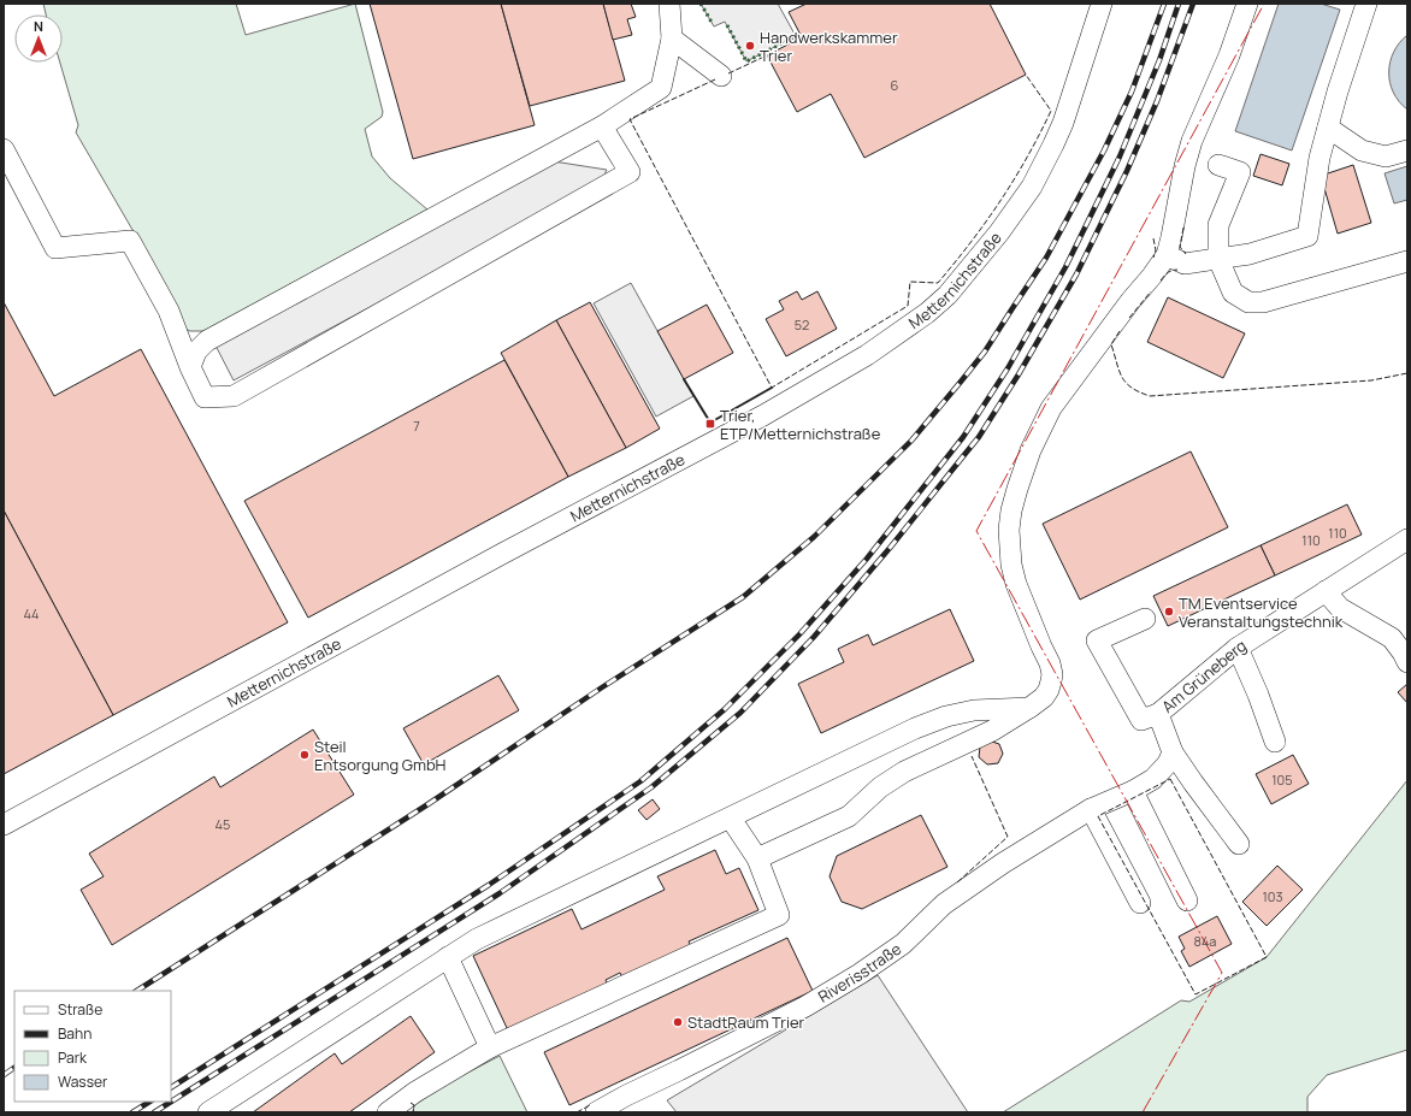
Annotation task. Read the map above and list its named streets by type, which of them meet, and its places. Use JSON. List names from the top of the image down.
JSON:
{
  "streets": {
    "street": ["Metternichstraße", "Am Grüneberg", "Riverisstraße"]
  },
  "places": {
    "other": [
      "Handwerkskammer Trier",
      "TM Eventservice Veranstaltungstechnik",
      "Steil Entsorgung GmbH",
      "StadtRaum Trier"
    ],
    "transit": ["Trier, ETP/Metternichstraße"]
  },
  "house_numbers": [
    "6",
    "52",
    "7",
    "110",
    "110",
    "44",
    "105",
    "45",
    "103",
    "84a"
  ],
  "legend": [
    "Straße",
    "Bahn",
    "Park",
    "Wasser"
  ],
  "north": "top"
}
